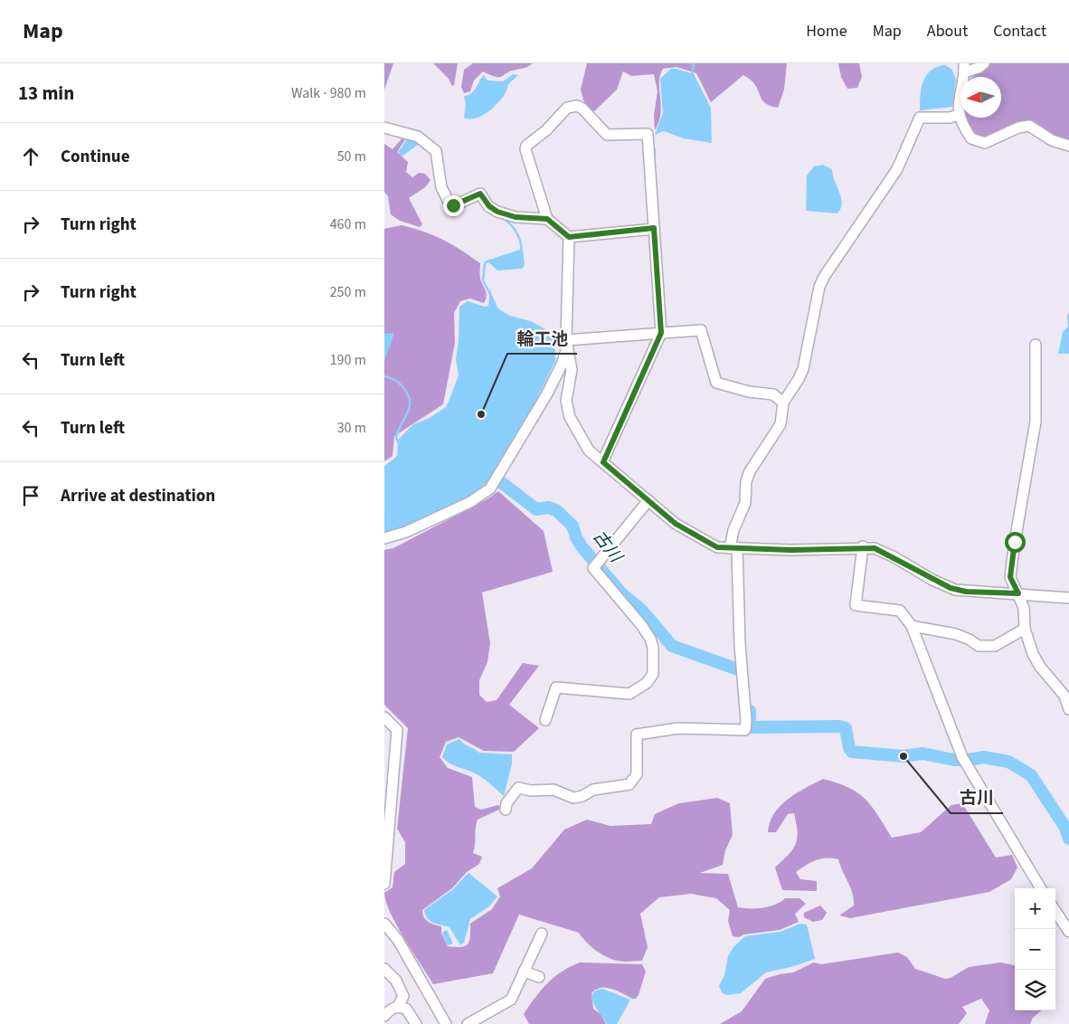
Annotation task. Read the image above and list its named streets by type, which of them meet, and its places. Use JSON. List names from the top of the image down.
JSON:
{
  "water": ["古川"],
  "places": ["輪工池", "古川"],
  "north": "left",
  "page": {
    "header": "Map",
    "nav": [
      "Home",
      "Map",
      "About",
      "Contact"
    ],
    "heading": ["13 min", "Walk · 980 m"],
    "list": [
      ["Continue", "50 m"],
      ["Turn right", "460 m"],
      ["Turn right", "250 m"],
      ["Turn left", "190 m"],
      ["Turn left", "30 m"],
      "Arrive at destination"
    ],
    "map_buttons": ["+", "−"]
  }
}
